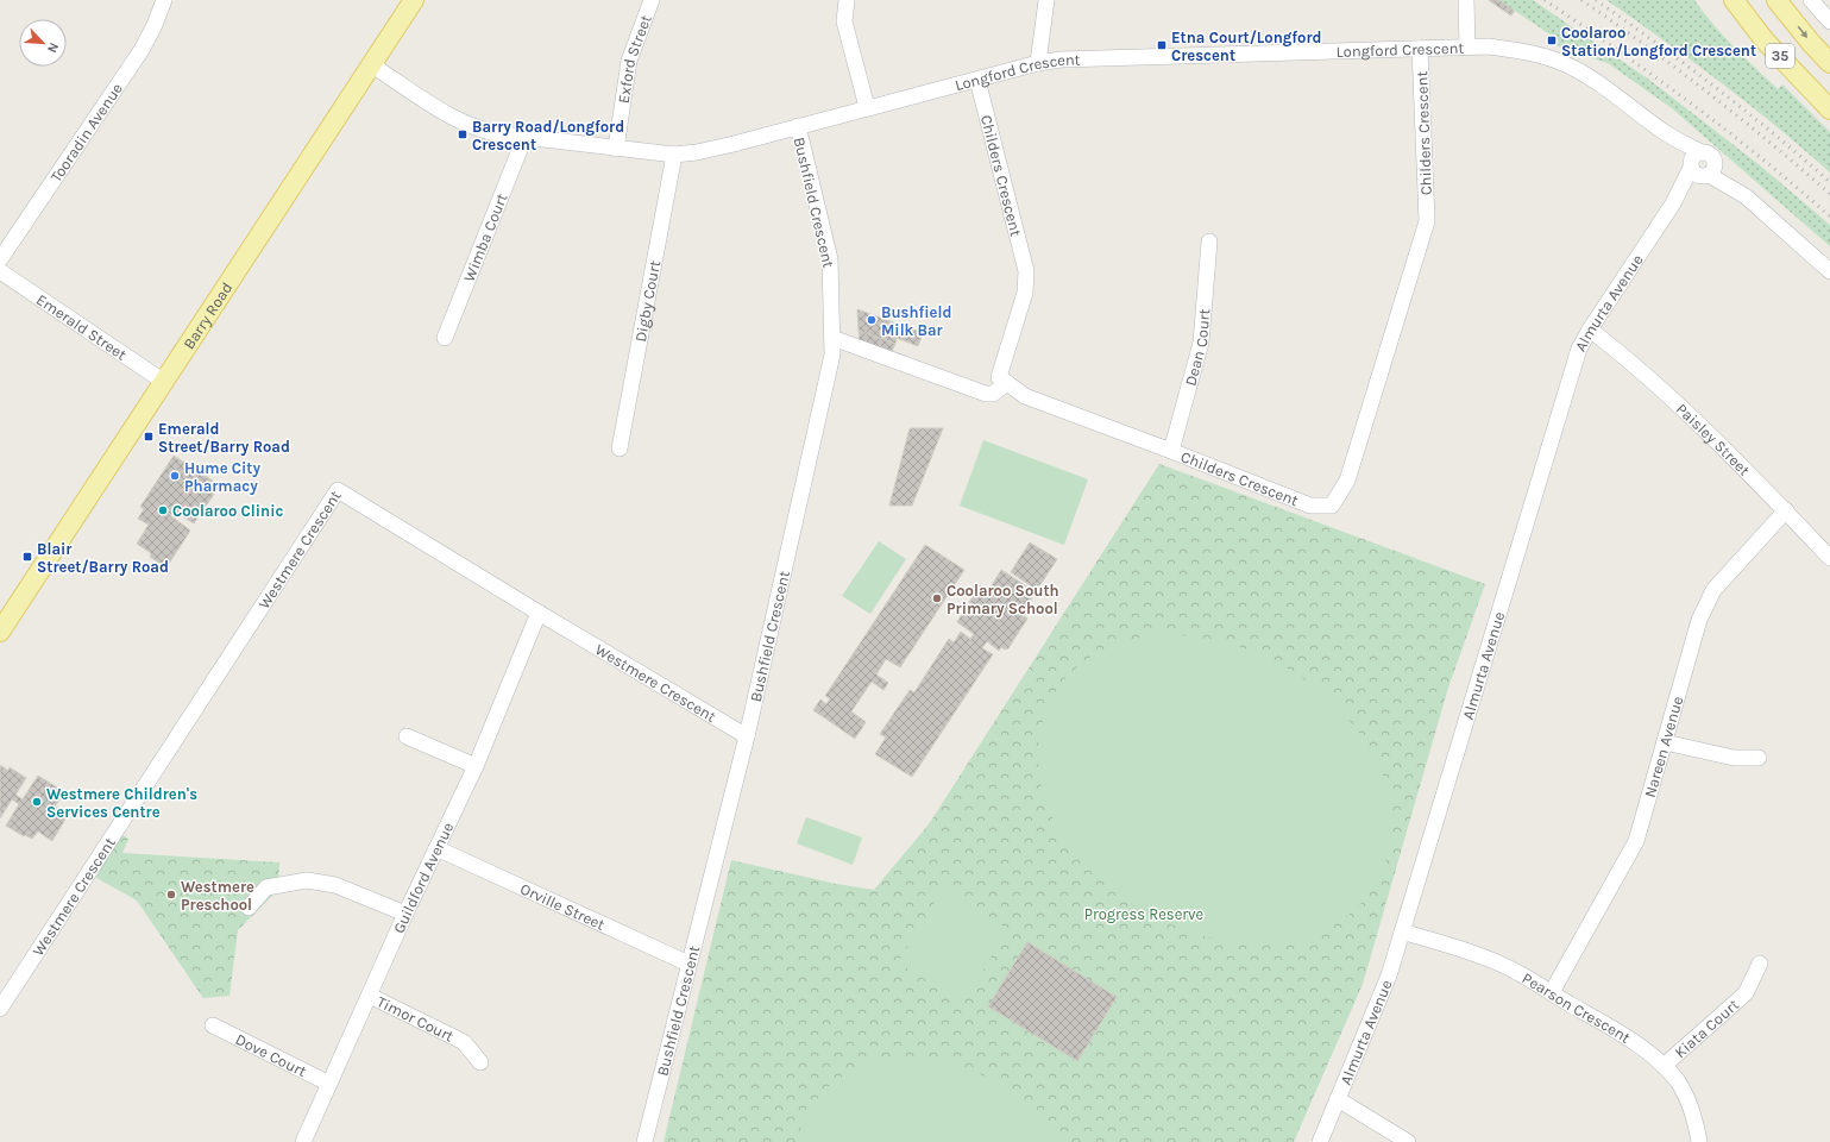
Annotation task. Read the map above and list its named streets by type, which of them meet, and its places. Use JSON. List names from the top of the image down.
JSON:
{
  "streets": {
    "main road": ["35", "Barry Road"],
    "street": [
      "Longford Crescent",
      "Exford Street",
      "Tooradin Avenue",
      "Childers Crescent",
      "Bushfield Crescent",
      "Wimba Court",
      "Digby Court",
      "Almurta Avenue",
      "Emerald Street",
      "Dean Court",
      "Paisley Street",
      "Westmere Crescent",
      "Nareen Avenue",
      "Guildford Avenue",
      "Orville Street",
      "Pearson Crescent",
      "Timor Court",
      "Kiata Court",
      "Dove Court"
    ]
  },
  "crossings": [
    ["Longford Crescent", "Exford Street"],
    ["Longford Crescent", "Childers Crescent"],
    ["Longford Crescent", "Bushfield Crescent"],
    ["Longford Crescent", "Wimba Court"],
    ["Longford Crescent", "Digby Court"],
    ["Longford Crescent", "Almurta Avenue"],
    ["Longford Crescent", "Barry Road"],
    ["Childers Crescent", "Dean Court"],
    ["Bushfield Crescent", "Westmere Crescent"],
    ["Bushfield Crescent", "Orville Street"],
    ["Almurta Avenue", "Paisley Street"],
    ["Almurta Avenue", "Pearson Crescent"],
    ["Barry Road", "Emerald Street"],
    ["Paisley Street", "Nareen Avenue"],
    ["Westmere Crescent", "Guildford Avenue"],
    ["Nareen Avenue", "Pearson Crescent"],
    ["Guildford Avenue", "Orville Street"],
    ["Guildford Avenue", "Timor Court"],
    ["Guildford Avenue", "Dove Court"],
    ["Pearson Crescent", "Kiata Court"]
  ],
  "parks": ["Progress Reserve"],
  "places": {
    "transit": [
      "Coolaroo Station/Longford Crescent",
      "Etna Court/Longford Crescent",
      "Barry Road/Longford Crescent",
      "Emerald Street/Barry Road",
      "Blair Street/Barry Road"
    ],
    "other": [
      "Bushfield Milk Bar",
      "Hume City Pharmacy",
      "Coolaroo Clinic",
      "Coolaroo South Primary School",
      "Westmere Children's Services Centre",
      "Westmere Preschool"
    ]
  },
  "north": "bottom right"
}
